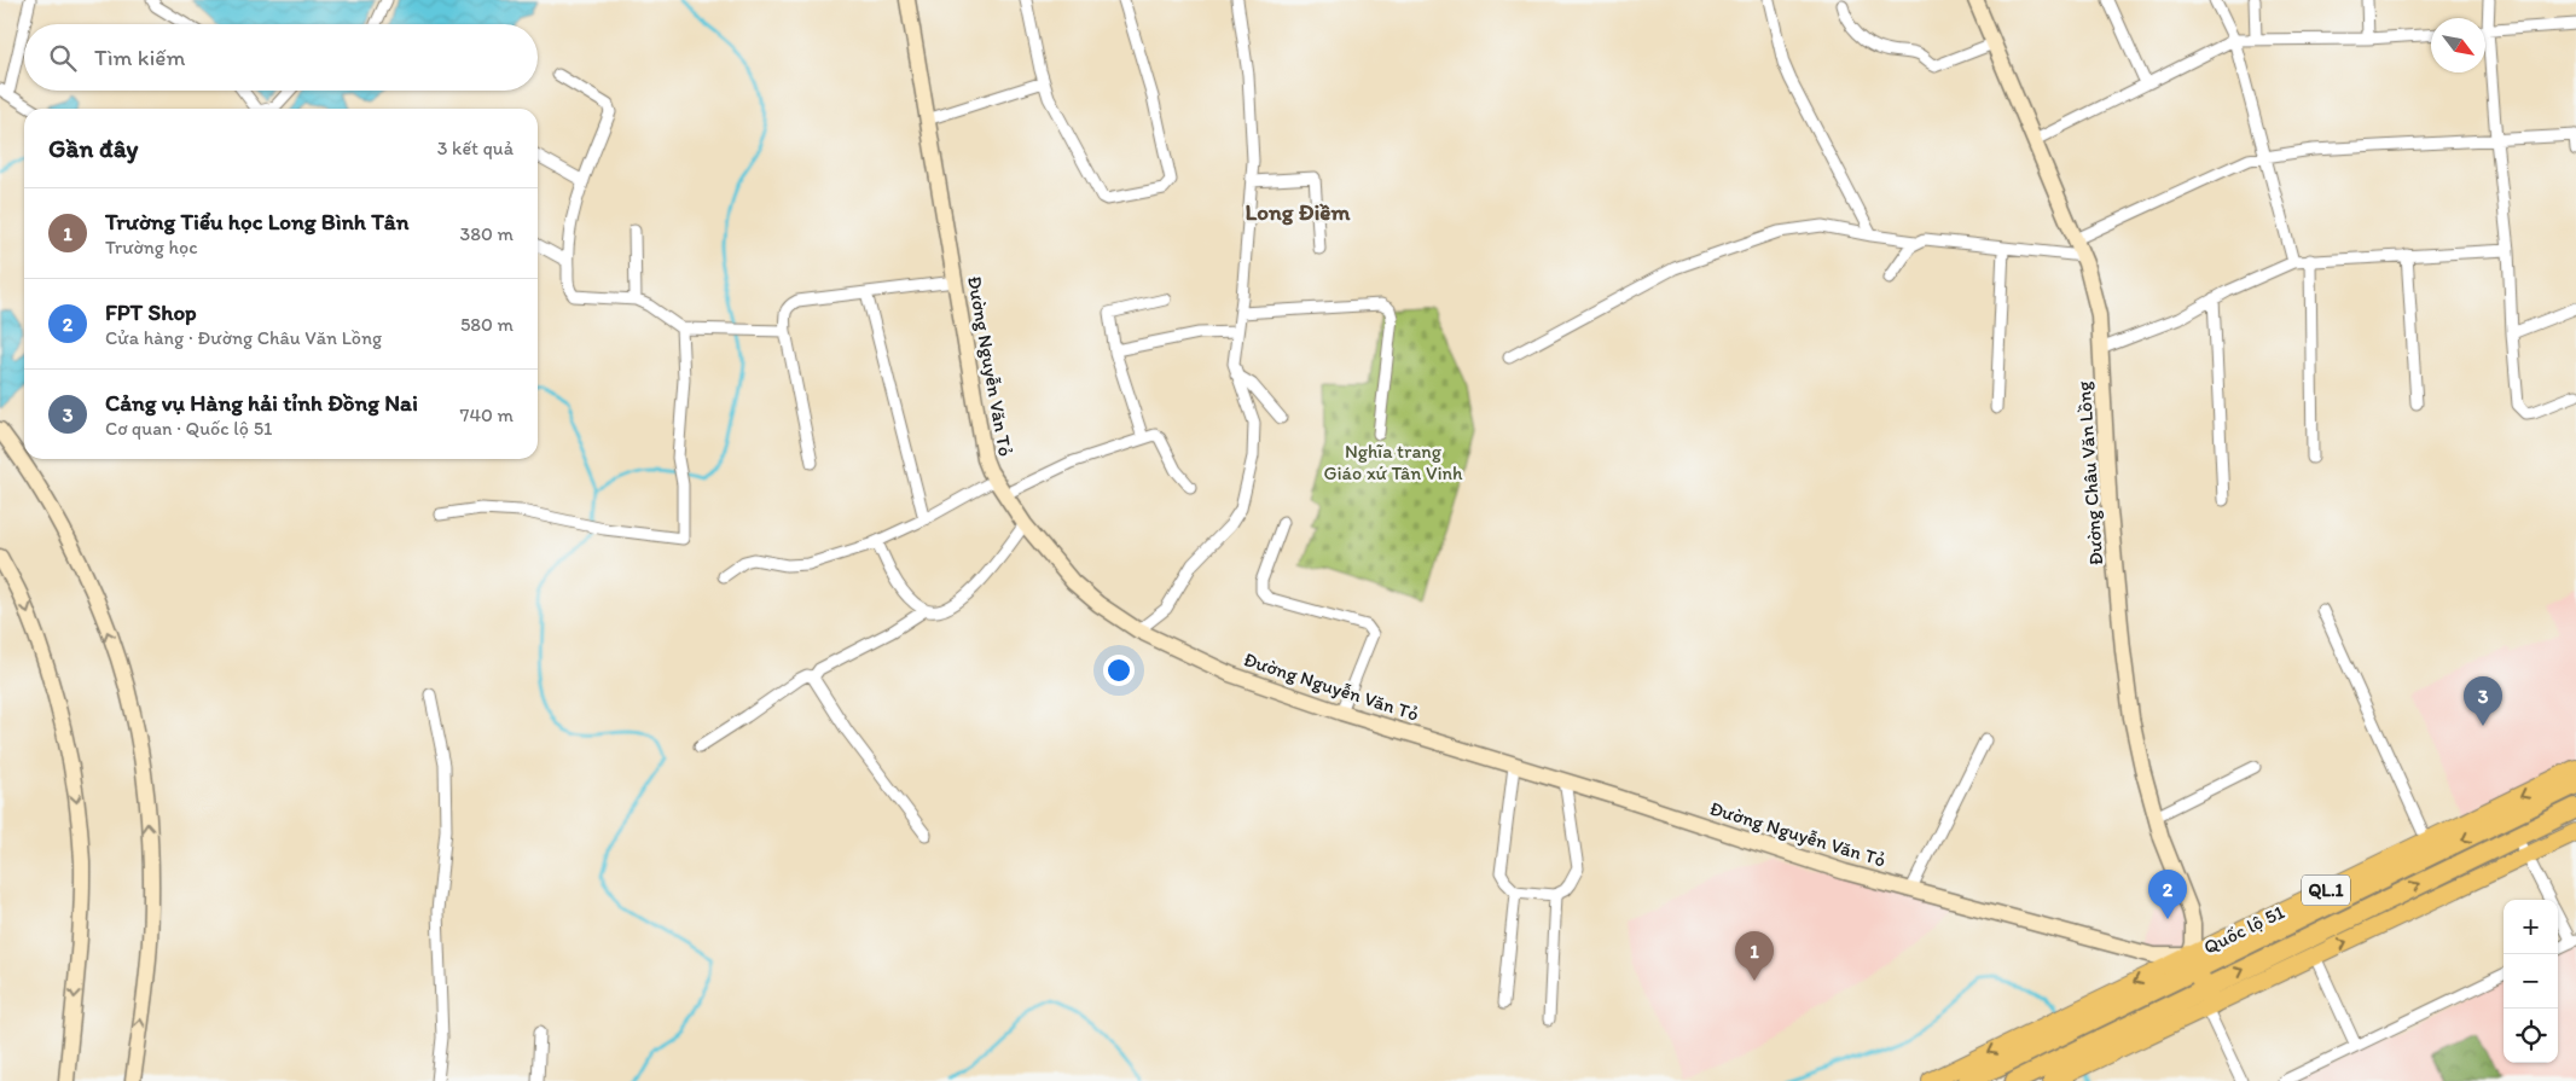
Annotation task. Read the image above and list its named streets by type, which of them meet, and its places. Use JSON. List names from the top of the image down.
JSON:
{
  "streets": {
    "highway": ["QL.1", "Quốc lộ 51"],
    "street": ["Đường Nguyễn Văn Tỏ", "Đường Châu Văn Lồng"]
  },
  "crossings": [
    ["Đường Nguyễn Văn Tỏ", "Đường Châu Văn Lồng"],
    ["Đường Nguyễn Văn Tỏ", "Quốc lộ 51"],
    ["Đường Châu Văn Lồng", "Quốc lộ 51"],
    ["QL.1", "Quốc lộ 51"]
  ],
  "districts": ["Long Điềm"],
  "parks": ["Nghĩa trang Giáo xứ Tân Vinh"],
  "north": "bottom right",
  "page": {
    "search": "Tìm kiếm",
    "heading": ["Gần đây", "3 kết quả"],
    "list": [
      {
        "mark": "1",
        "name": "Trường Tiểu học Long Bình Tân",
        "note": "Trường học",
        "value": "380 m"
      },
      {
        "mark": "2",
        "name": "FPT Shop",
        "note": "Cửa hàng · Đường Châu Văn Lồng",
        "value": "580 m"
      },
      {
        "mark": "3",
        "name": "Cảng vụ Hàng hải tỉnh Đồng Nai",
        "note": "Cơ quan · Quốc lộ 51",
        "value": "740 m"
      }
    ],
    "pins": ["3", "2", "1"],
    "map_buttons": ["+", "−"]
  }
}
